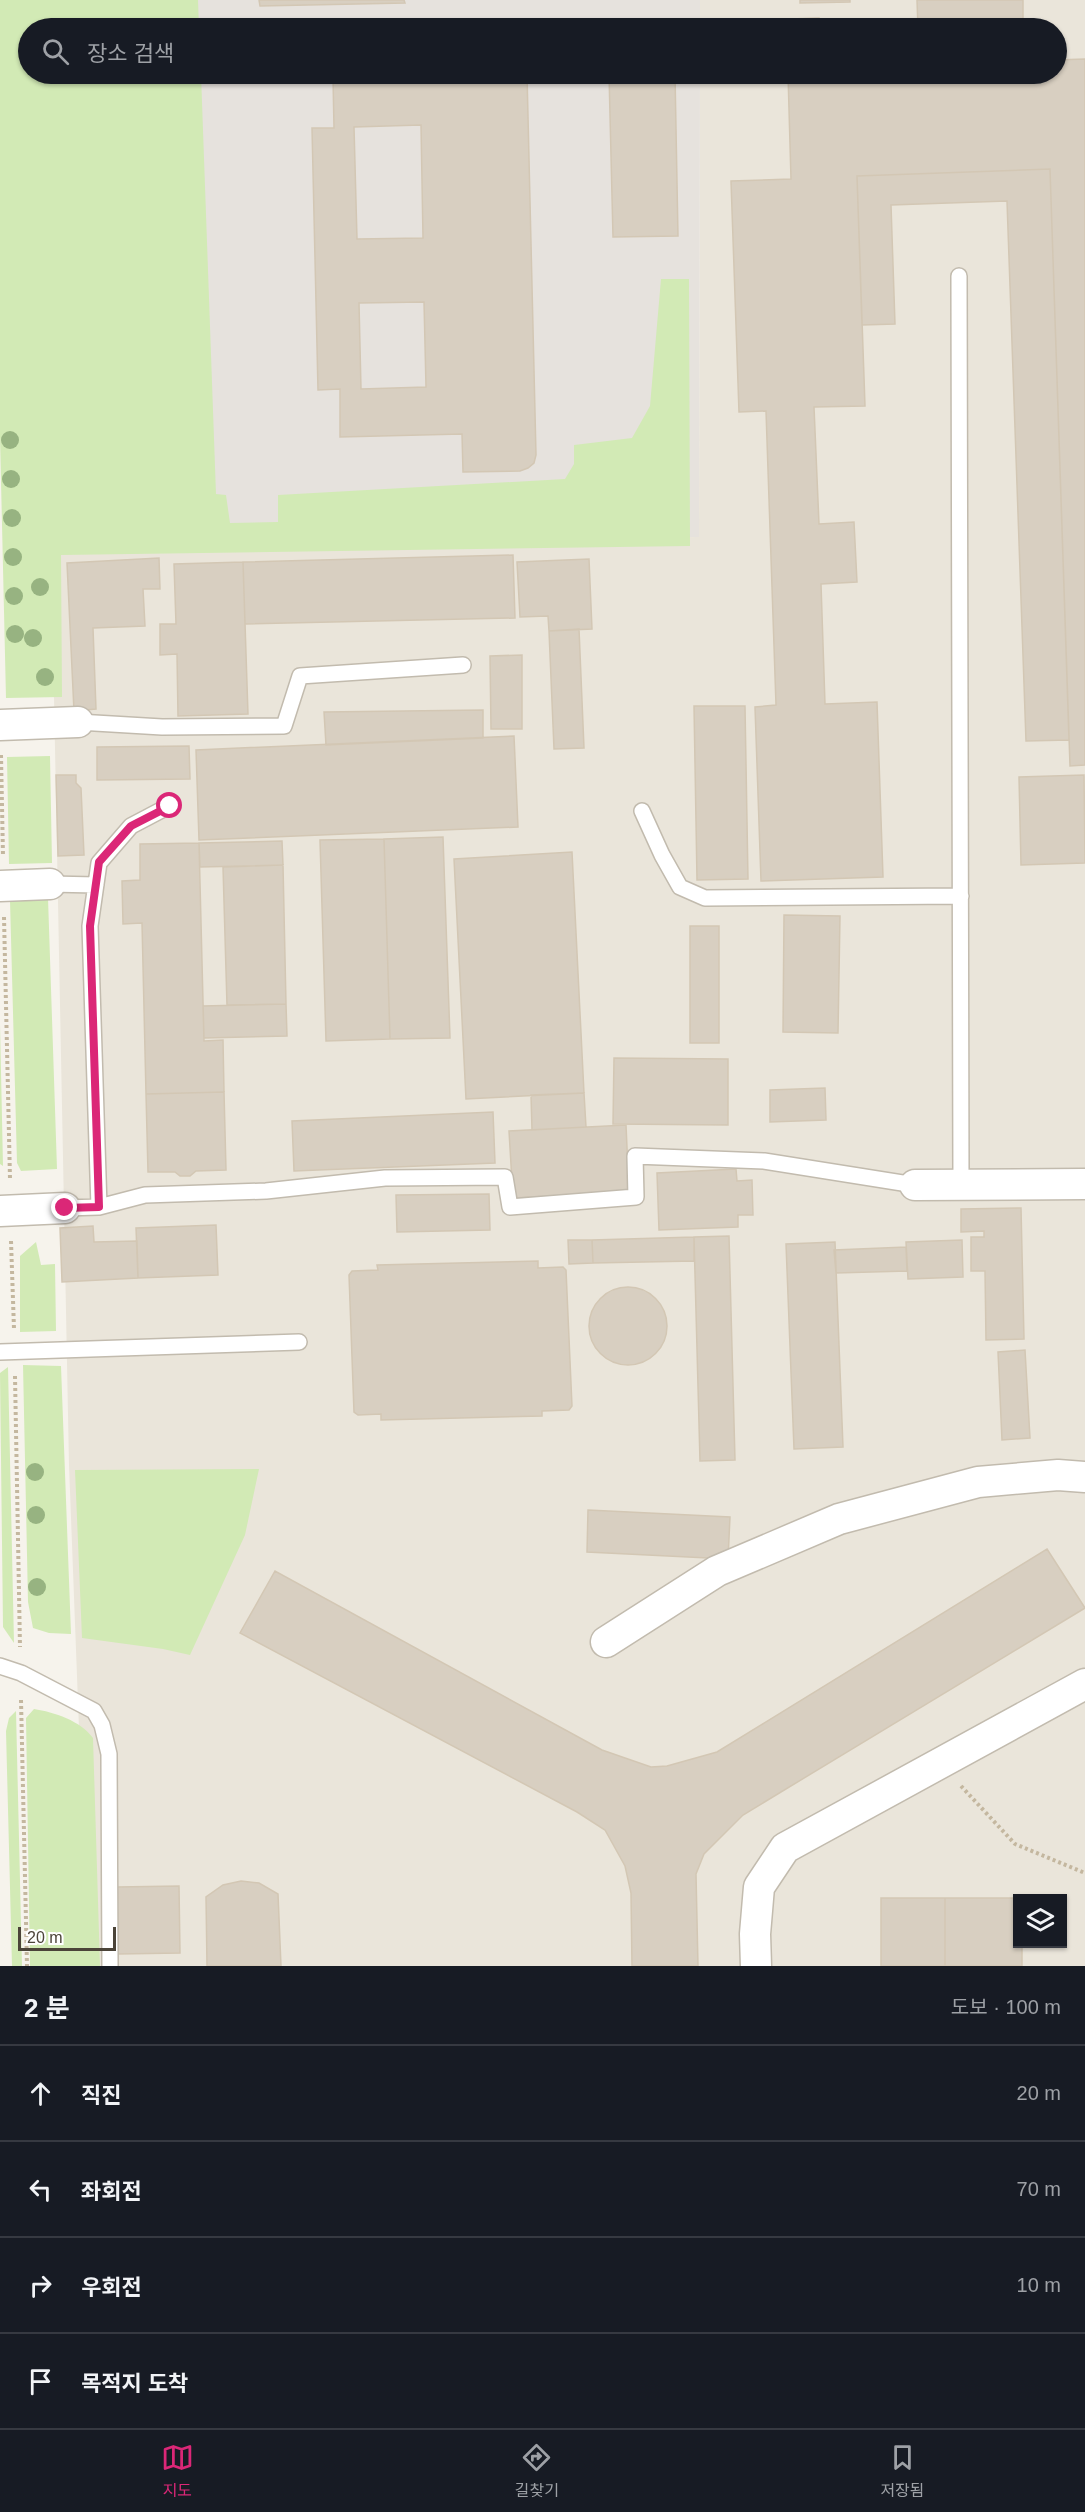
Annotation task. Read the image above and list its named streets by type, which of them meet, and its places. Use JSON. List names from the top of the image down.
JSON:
{
  "scale_bar": "20 m",
  "page": {
    "search": "장소 검색",
    "scale": "20 m",
    "heading": ["2 분", "도보 · 100 m"],
    "list": [
      ["직진", "20 m"],
      ["좌회전", "70 m"],
      ["우회전", "10 m"],
      "목적지 도착"
    ],
    "nav": ["지도", "길찾기", "저장됨"]
  }
}
